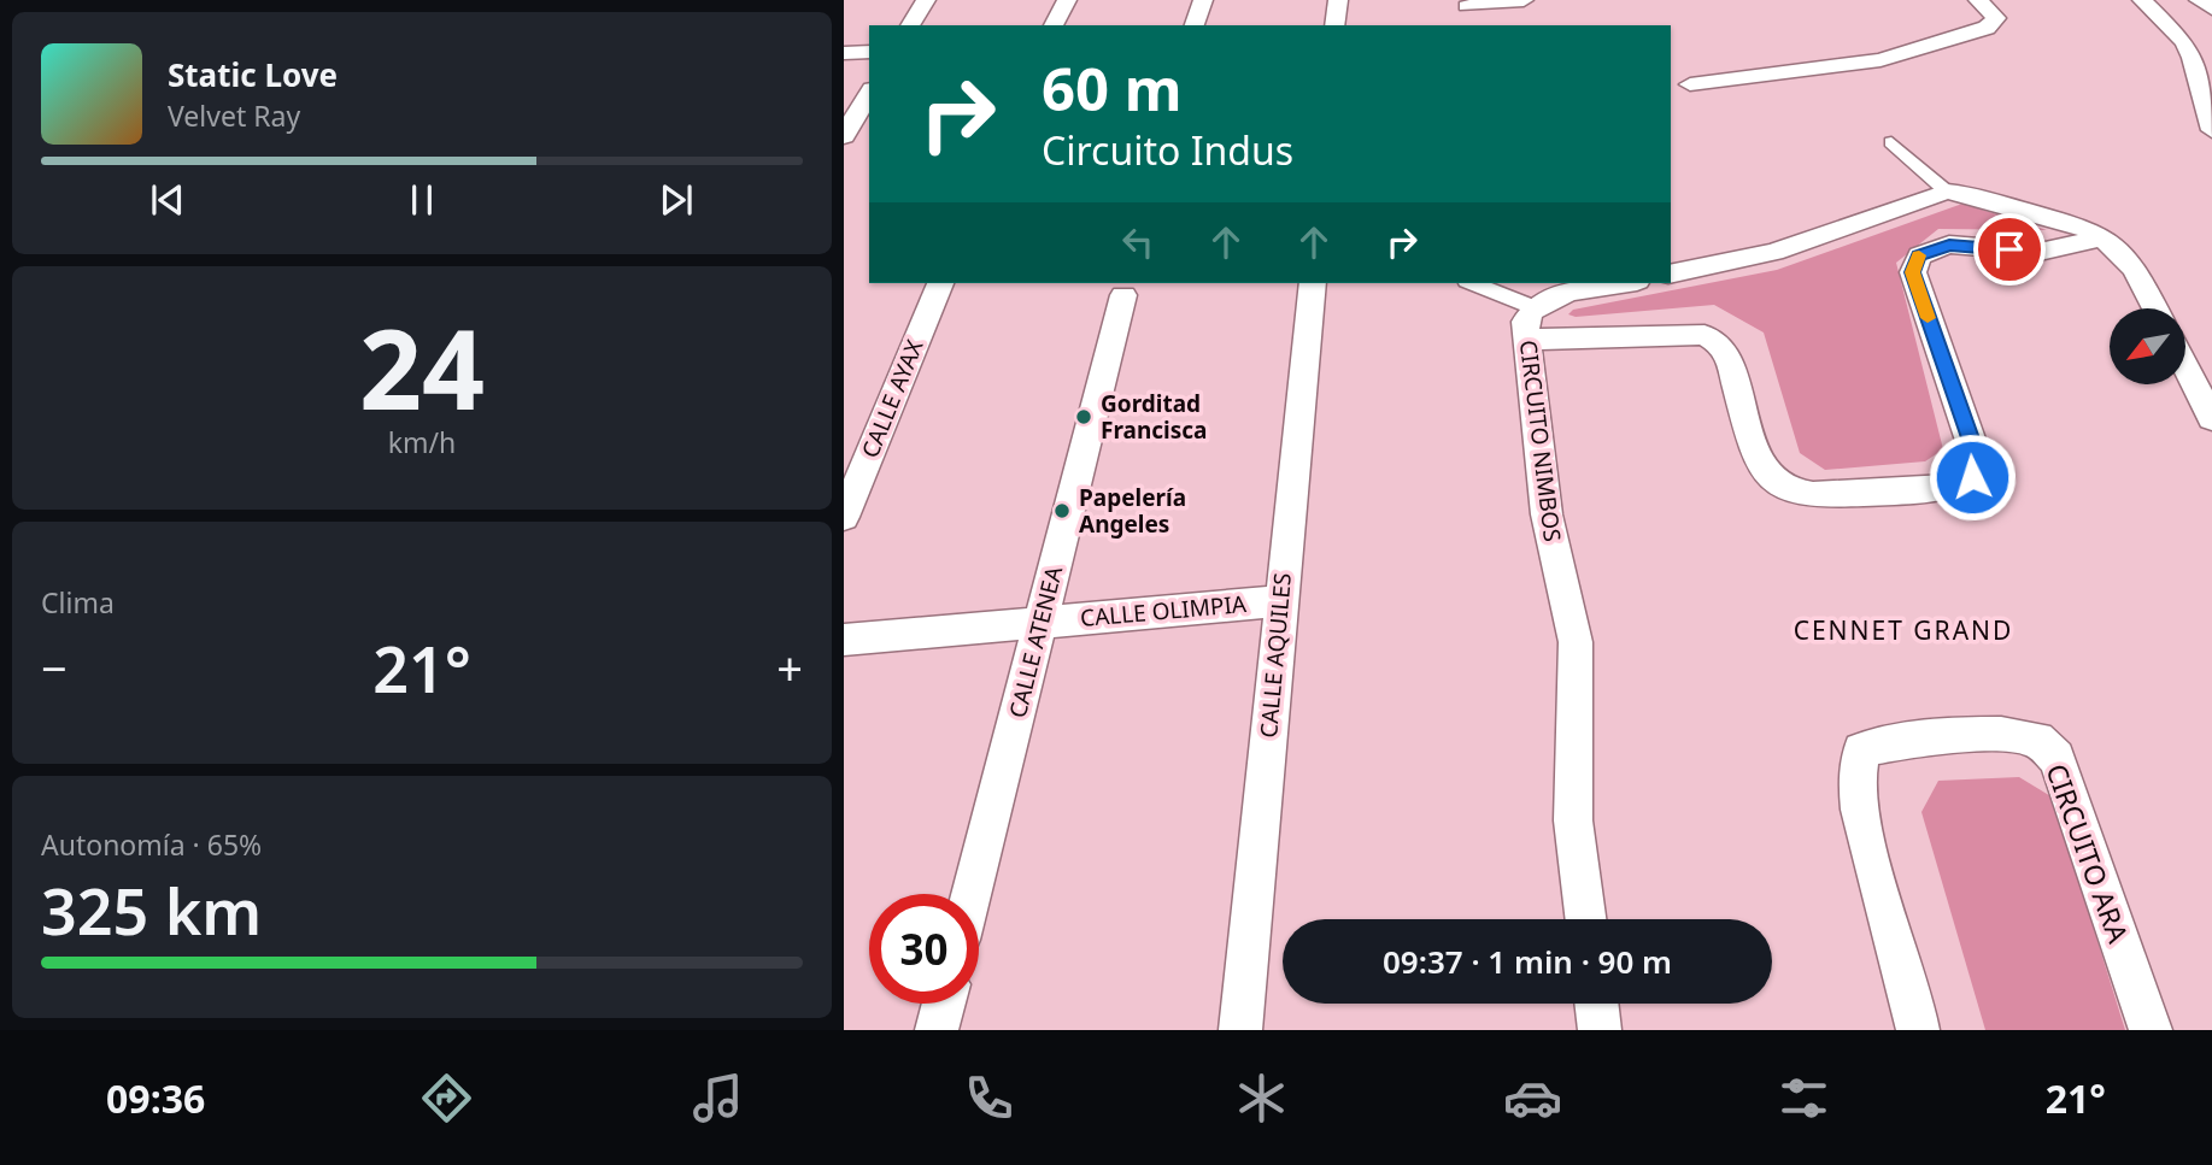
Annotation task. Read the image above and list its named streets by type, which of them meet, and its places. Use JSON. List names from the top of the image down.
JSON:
{
  "streets": {
    "street": [
      "CALLE AYAX",
      "CIRCUITO NIMBOS",
      "CALLE OLIMPIA",
      "CALLE ATENEA",
      "CALLE AQUILES",
      "CIRCUITO ARA"
    ]
  },
  "crossings": [
    ["CALLE OLIMPIA", "CALLE ATENEA"],
    ["CALLE OLIMPIA", "CALLE AQUILES"]
  ],
  "districts": ["CENNET GRAND"],
  "places": ["Gorditad Francisca", "Papelería Angeles"],
  "north": "bottom left",
  "page": {
    "turn": ["60 m", "Circuito Indus"],
    "song": ["Static Love", "Velvet Ray"],
    "tile": [
      ["24", "km/h"],
      "Clima",
      ["Autonomía · 65%", "325 km"]
    ],
    "heat": ["−", "21°", "+"],
    "limit": "30",
    "trip": "09:37 · 1 min · 90 m",
    "tabs": ["09:36", "21°"]
  }
}
